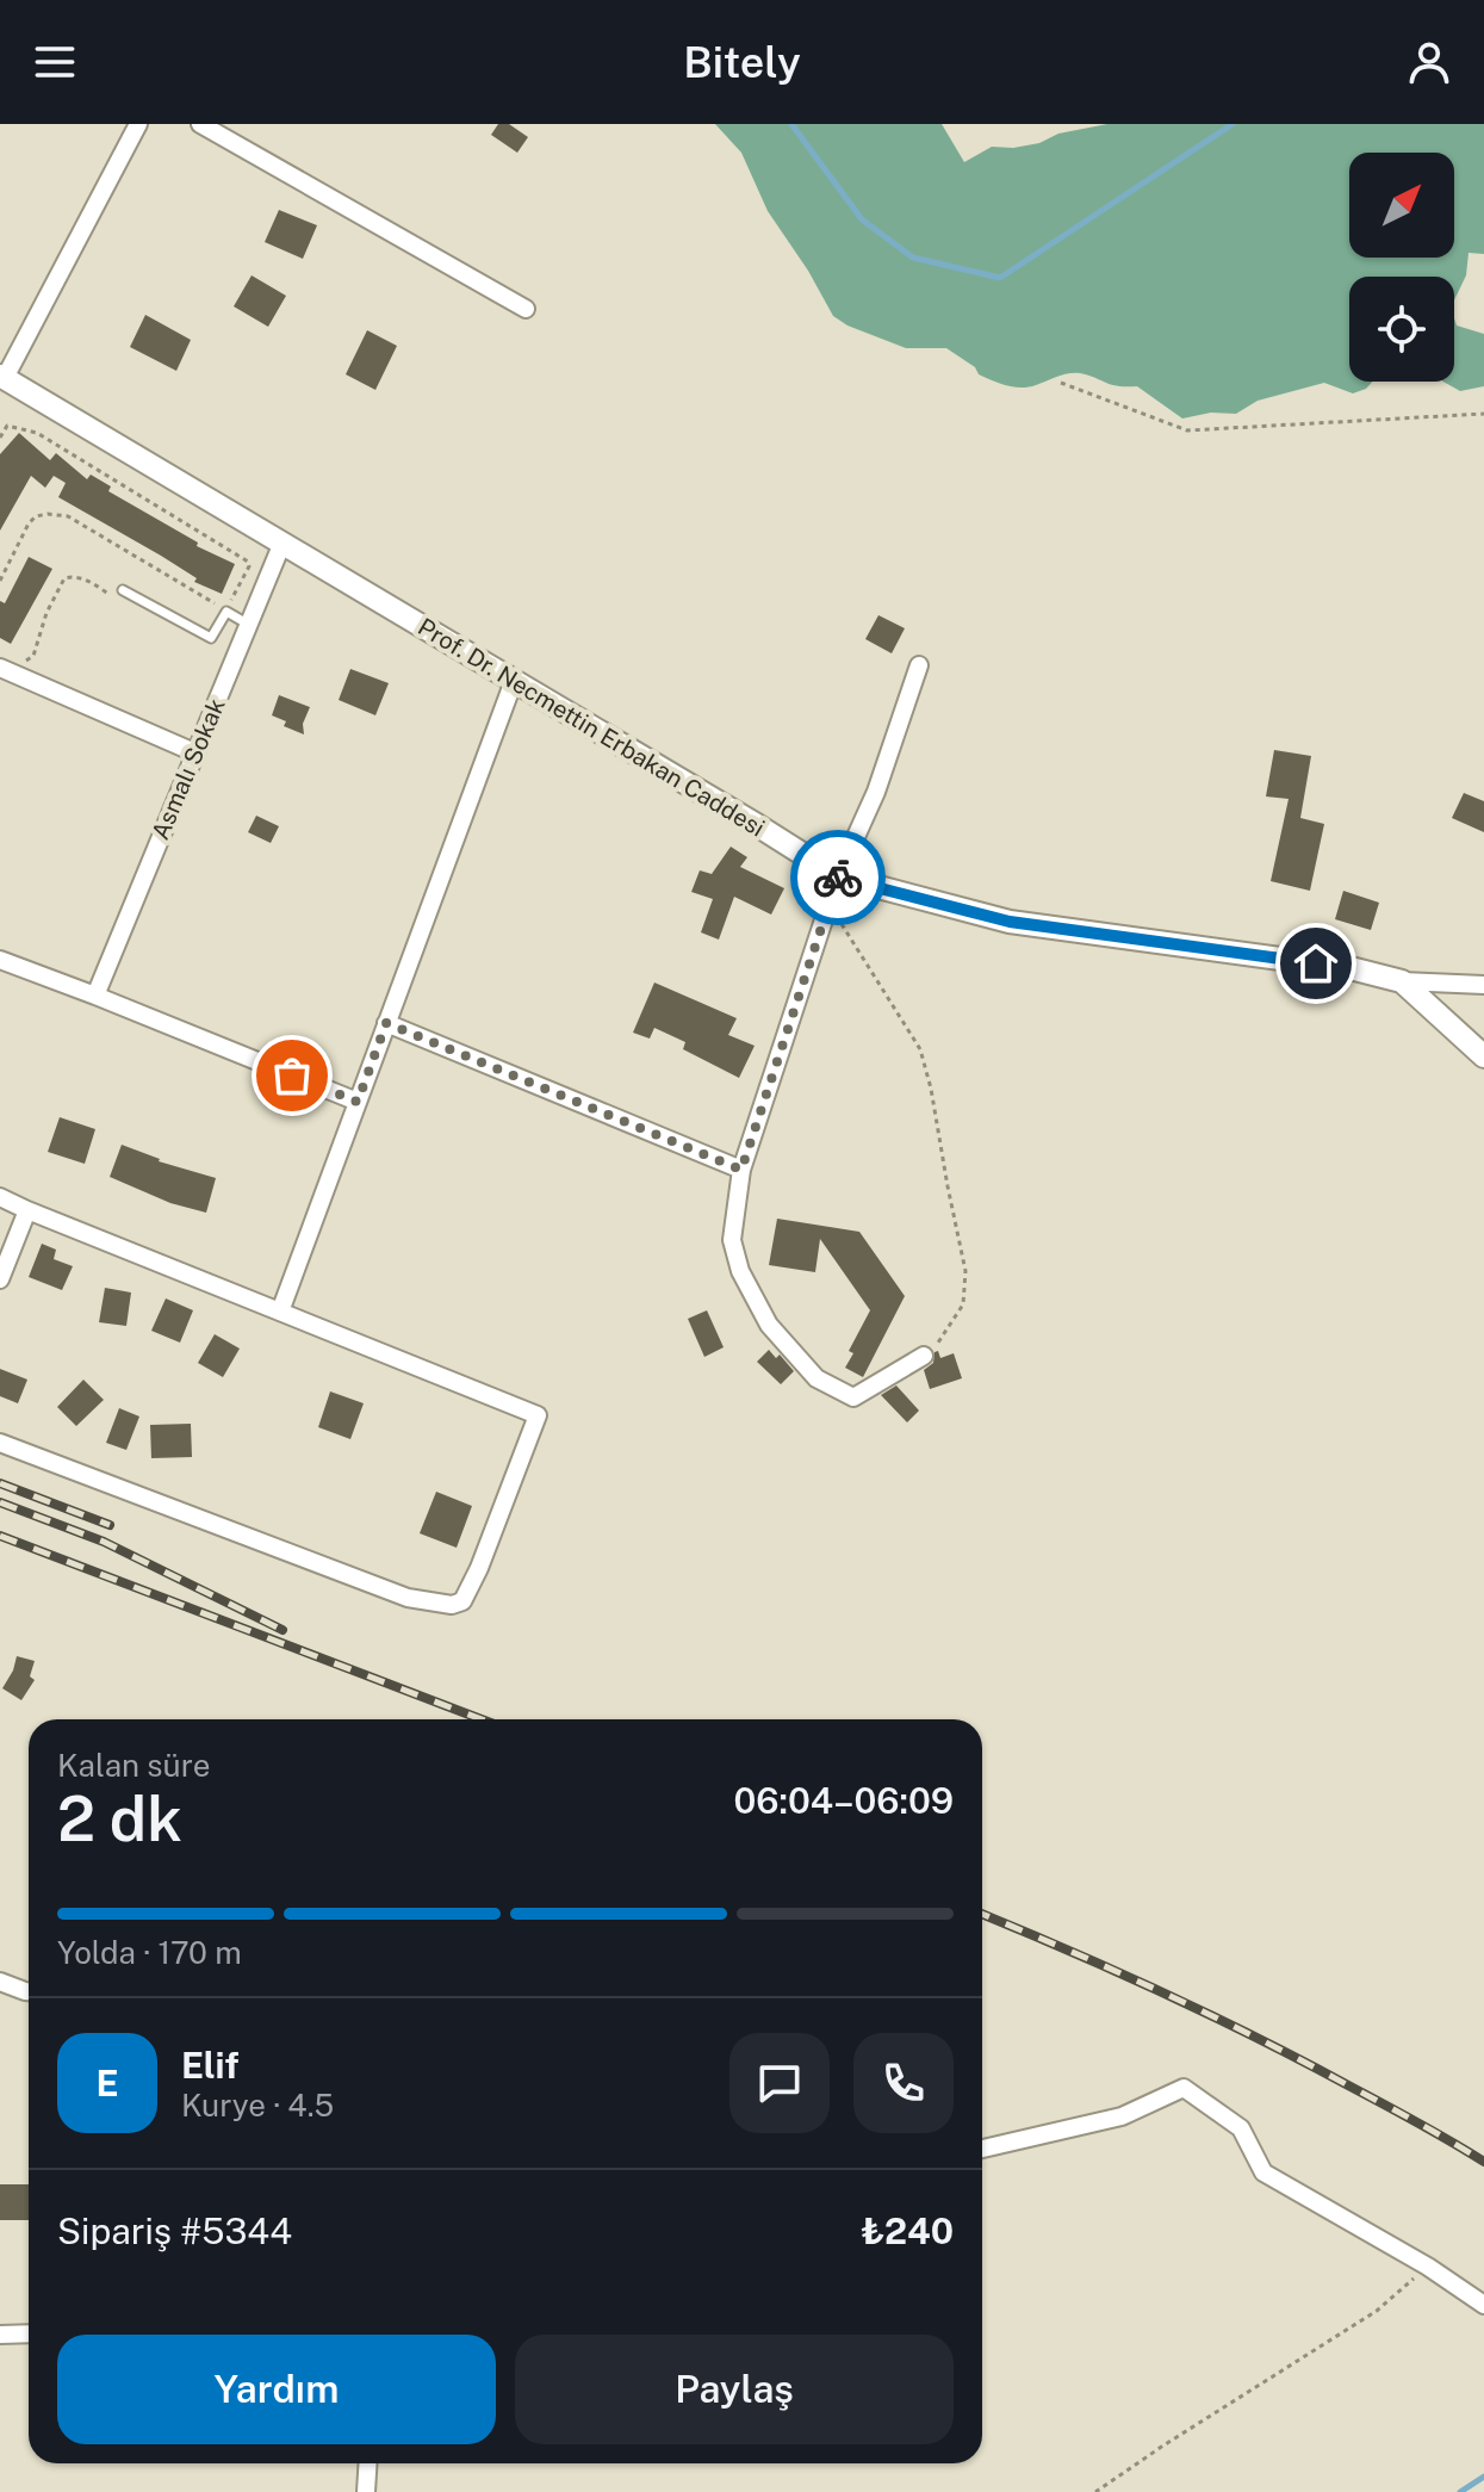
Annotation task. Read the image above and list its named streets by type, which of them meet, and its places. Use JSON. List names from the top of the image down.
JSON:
{
  "streets": {
    "street": ["Prof. Dr. Necmettin Erbakan Caddesi", "Asmalı Sokak"]
  },
  "crossings": [
    ["Prof. Dr. Necmettin Erbakan Caddesi", "Asmalı Sokak"]
  ],
  "north": "top right",
  "page": {
    "header": "Bitely",
    "heading": ["2 dk", "Kalan süre", "06:04–06:09"],
    "panel": [
      "Elif",
      "Kurye · 4.5",
      "Sipariş #5344",
      "₺240"
    ],
    "bar": "Yolda · 170 m",
    "round": "E",
    "buttons": ["Yardım", "Paylaş"]
  }
}
